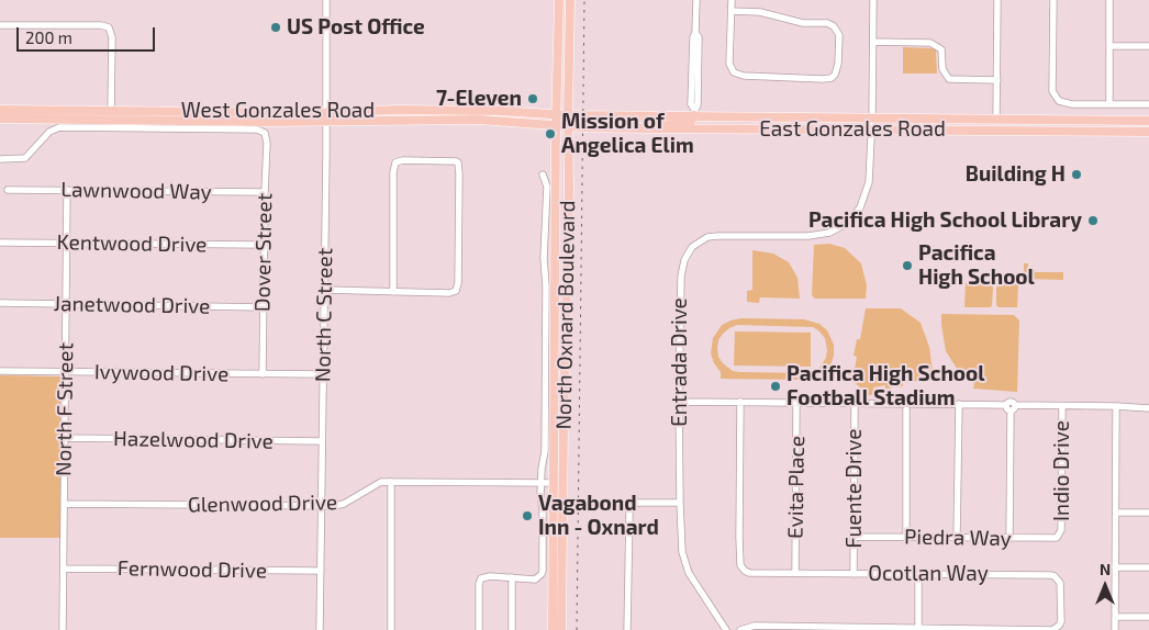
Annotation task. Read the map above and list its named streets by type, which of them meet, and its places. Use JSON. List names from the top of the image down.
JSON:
{
  "streets": {
    "main road": ["West Gonzales Road", "East Gonzales Road", "North Oxnard Boulevard"],
    "street": [
      "Lawnwood Way",
      "Kentwood Drive",
      "Dover Street",
      "Janetwood Drive",
      "North C Street",
      "Entrada Drive",
      "Ivywood Drive",
      "North F Street",
      "Hazelwood Drive",
      "Indio Drive",
      "Evita Place",
      "Fuente Drive",
      "Glenwood Drive",
      "Piedra Way",
      "Fernwood Drive",
      "Ocotlan Way"
    ]
  },
  "crossings": [
    ["West Gonzales Road", "East Gonzales Road"],
    ["West Gonzales Road", "North C Street"],
    ["West Gonzales Road", "North Oxnard Boulevard"],
    ["East Gonzales Road", "North Oxnard Boulevard"],
    ["East Gonzales Road", "Entrada Drive"],
    ["Lawnwood Way", "Dover Street"],
    ["Lawnwood Way", "North F Street"],
    ["Kentwood Drive", "Dover Street"],
    ["Kentwood Drive", "North F Street"],
    ["Dover Street", "Janetwood Drive"],
    ["Dover Street", "Ivywood Drive"],
    ["Janetwood Drive", "North F Street"],
    ["North C Street", "Ivywood Drive"],
    ["North C Street", "Hazelwood Drive"],
    ["North C Street", "Glenwood Drive"],
    ["North C Street", "Fernwood Drive"],
    ["North Oxnard Boulevard", "Glenwood Drive"],
    ["Ivywood Drive", "North F Street"],
    ["North F Street", "Hazelwood Drive"],
    ["North F Street", "Glenwood Drive"],
    ["North F Street", "Fernwood Drive"],
    ["Indio Drive", "Piedra Way"],
    ["Evita Place", "Ocotlan Way"],
    ["Fuente Drive", "Piedra Way"],
    ["Fuente Drive", "Ocotlan Way"]
  ],
  "places": [
    "US Post Office",
    "7-Eleven",
    "Mission of Angelica Elim",
    "Building H",
    "Pacifica High School Library",
    "Pacifica High School",
    "Pacifica High School Football Stadium",
    "Vagabond Inn - Oxnard"
  ],
  "scale_bar": "200 m",
  "north": "top"
}
